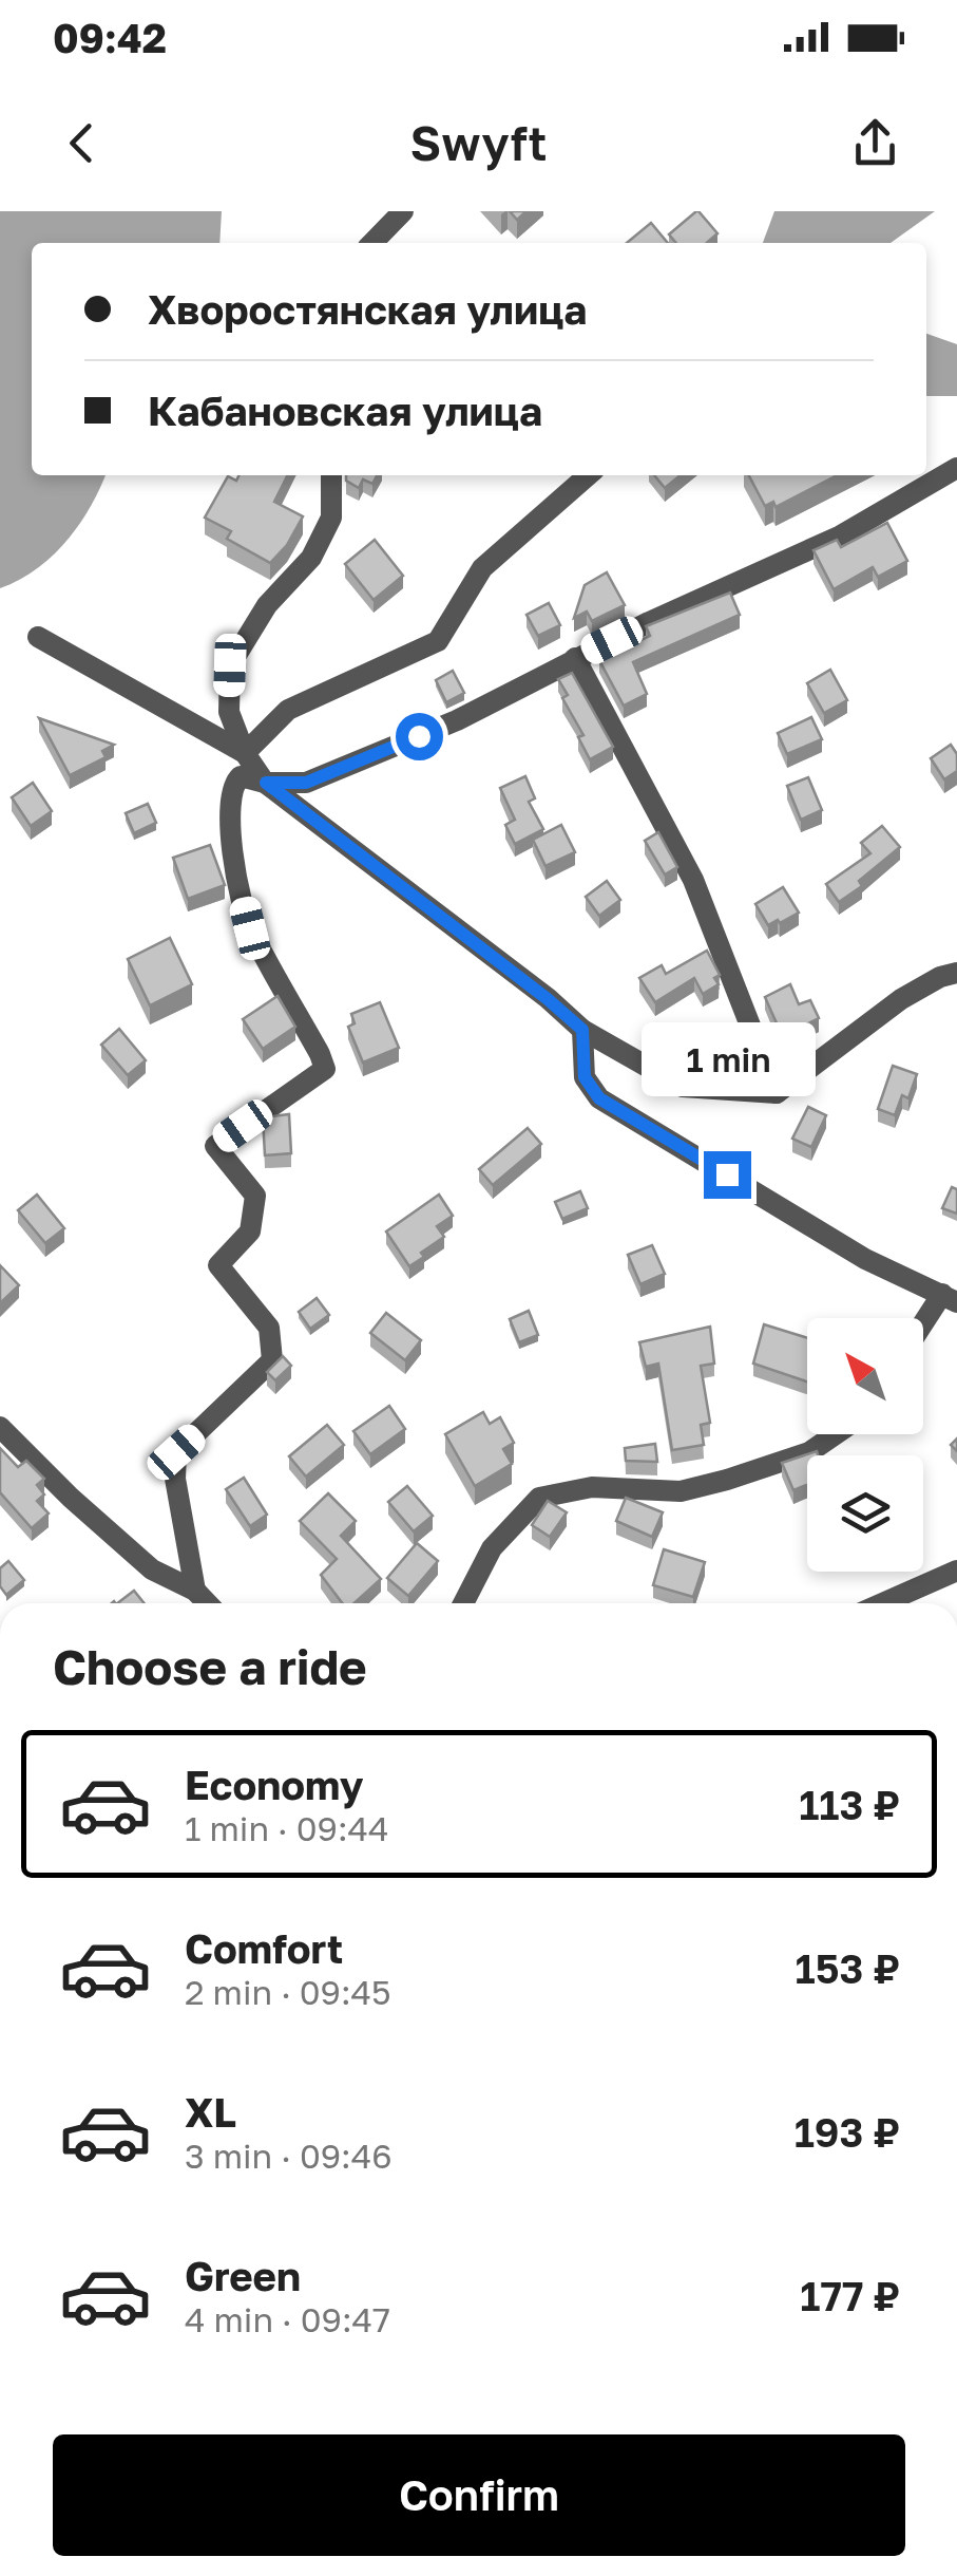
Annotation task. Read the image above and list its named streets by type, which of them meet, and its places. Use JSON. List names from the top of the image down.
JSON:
{
  "north": "top left",
  "page": {
    "status": "09:42",
    "header": "Swyft",
    "banner": ["Хворостянская улица", "Кабановская улица"],
    "bubble": "1 min",
    "heading": "Choose a ride",
    "list": [
      {
        "name": "Economy",
        "note": "1 min · 09:44",
        "value": "113 ₽"
      },
      {
        "name": "Comfort",
        "note": "2 min · 09:45",
        "value": "153 ₽"
      },
      {
        "name": "XL",
        "note": "3 min · 09:46",
        "value": "193 ₽"
      },
      {
        "name": "Green",
        "note": "4 min · 09:47",
        "value": "177 ₽"
      }
    ],
    "buttons": "Confirm"
  }
}
